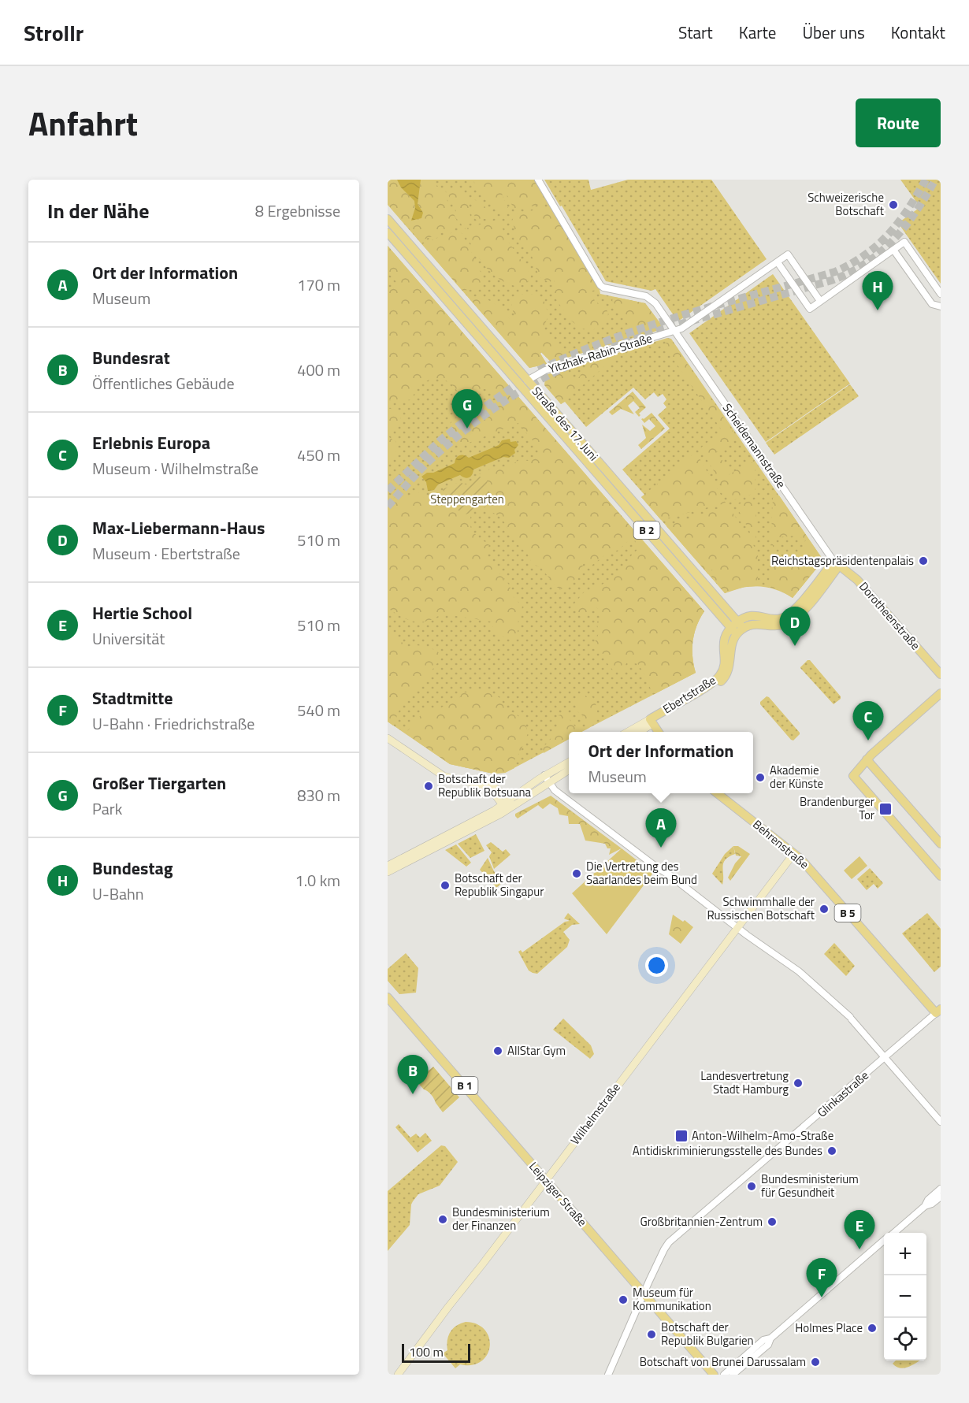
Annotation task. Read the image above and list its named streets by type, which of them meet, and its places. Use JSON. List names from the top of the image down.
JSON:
{
  "streets": {
    "main road": [
      "Straße des 17. Juni",
      "B 2",
      "Dorotheenstraße",
      "Ebertstraße",
      "Behrenstraße",
      "B 5",
      "B 1",
      "Wilhelmstraße",
      "Leipziger Straße"
    ],
    "street": ["Yitzhak-Rabin-Straße", "Scheidemannstraße", "Glinkastraße"]
  },
  "crossings": [
    ["Yitzhak-Rabin-Straße", "Straße des 17. Juni"],
    ["Yitzhak-Rabin-Straße", "Scheidemannstraße"],
    ["Straße des 17. Juni", "Ebertstraße"],
    ["Scheidemannstraße", "Dorotheenstraße"],
    ["Behrenstraße", "Glinkastraße"],
    ["Behrenstraße", "Wilhelmstraße"],
    ["Glinkastraße", "Leipziger Straße"],
    ["Wilhelmstraße", "Leipziger Straße"]
  ],
  "parks": ["Steppengarten"],
  "places": {
    "other": [
      "Schweizerische Botschaft",
      "Reichstagspräsidentenpalais",
      "Akademie der Künste",
      "Botschaft der Republik Botsuana",
      "Die Vertretung des Saarlandes beim Bund",
      "Botschaft der Republik Singapur",
      "Schwimmhalle der Russischen Botschaft",
      "AllStar Gym",
      "Landesvertretung Stadt Hamburg",
      "Antidiskriminierungsstelle des Bundes",
      "Bundesministerium für Gesundheit",
      "Bundesministerium der Finanzen",
      "Großbritannien-Zentrum",
      "Museum für Kommunikation",
      "Holmes Place",
      "Botschaft der Republik Bulgarien",
      "Botschaft von Brunei Darussalam"
    ],
    "transit": ["Brandenburger Tor", "Anton-Wilhelm-Amo-Straße"]
  },
  "scale_bar": "100 m",
  "page": {
    "header": "Strollr",
    "nav": [
      "Start",
      "Karte",
      "Über uns",
      "Kontakt"
    ],
    "title": "Anfahrt",
    "buttons": "Route",
    "heading": ["In der Nähe", "8 Ergebnisse"],
    "list": [
      {
        "mark": "A",
        "name": "Ort der Information",
        "note": "Museum",
        "value": "170 m"
      },
      {
        "mark": "B",
        "name": "Bundesrat",
        "note": "Öffentliches Gebäude",
        "value": "400 m"
      },
      {
        "mark": "C",
        "name": "Erlebnis Europa",
        "note": "Museum · Wilhelmstraße",
        "value": "450 m"
      },
      {
        "mark": "D",
        "name": "Max-Liebermann-Haus",
        "note": "Museum · Ebertstraße",
        "value": "510 m"
      },
      {
        "mark": "E",
        "name": "Hertie School",
        "note": "Universität",
        "value": "510 m"
      },
      {
        "mark": "F",
        "name": "Stadtmitte",
        "note": "U-Bahn · Friedrichstraße",
        "value": "540 m"
      },
      {
        "mark": "G",
        "name": "Großer Tiergarten",
        "note": "Park",
        "value": "830 m"
      },
      {
        "mark": "H",
        "name": "Bundestag",
        "note": "U-Bahn",
        "value": "1.0 km"
      }
    ],
    "pins": [
      "H",
      "G",
      "D",
      "C",
      "A",
      "B",
      "E",
      "F"
    ],
    "popup": ["Ort der Information", "Museum"],
    "map_buttons": ["+", "−"],
    "scale": "100 m"
  }
}
